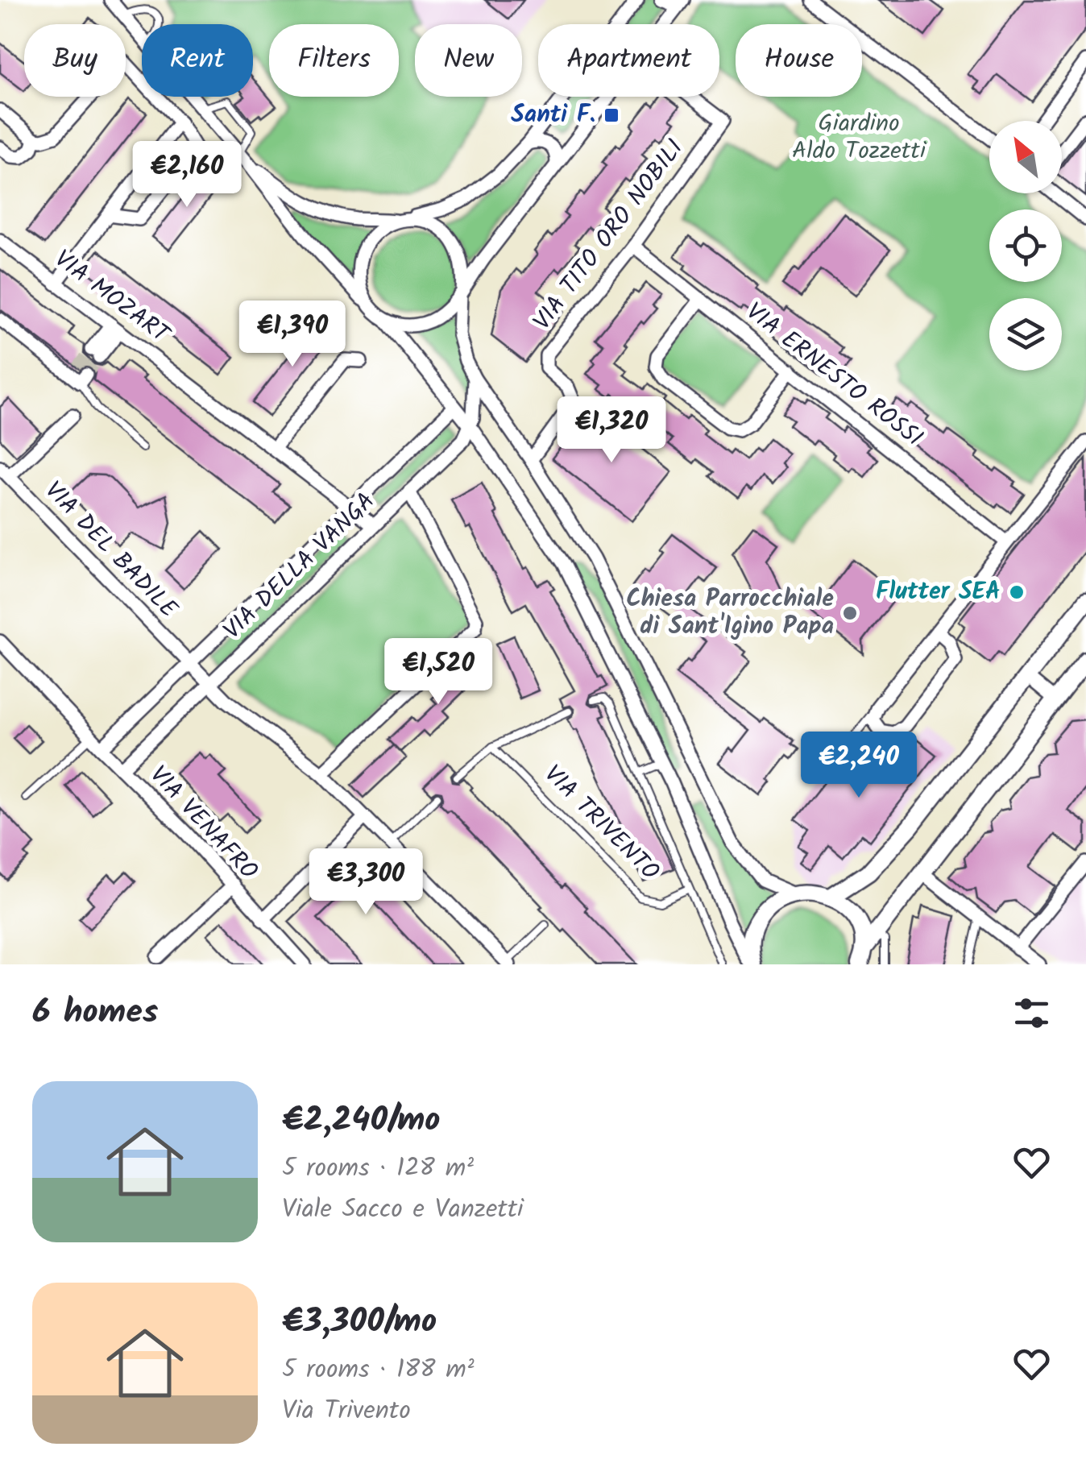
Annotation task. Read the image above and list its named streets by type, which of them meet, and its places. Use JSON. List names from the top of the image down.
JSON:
{
  "streets": {
    "street": [
      "VIA TITO ORO NOBILI",
      "VIA MOZART",
      "VIA ERNESTO ROSSI",
      "VIA DEL BADILE",
      "VIA DELLA VANGA",
      "VIA VENAFRO"
    ],
    "lane": ["VIA TRIVENTO"]
  },
  "crossings": [
    ["VIA TITO ORO NOBILI", "VIA ERNESTO ROSSI"],
    ["VIA MOZART", "VIA DELLA VANGA"],
    ["VIA DEL BADILE", "VIA DELLA VANGA"],
    ["VIA DELLA VANGA", "VIA VENAFRO"]
  ],
  "parks": ["Giardino Aldo Tozzetti"],
  "places": {
    "transit": ["Santi F."],
    "other": ["Flutter SEA", "Chiesa Parrocchiale di Sant'Igino Papa"]
  },
  "north": "top left",
  "page": {
    "chip": [
      "Buy",
      "Rent",
      "Filters",
      "New",
      "Apartment",
      "House"
    ],
    "price": [
      "€2,160",
      "€1,390",
      "€1,320",
      "€1,520",
      "€2,240",
      "€3,300"
    ],
    "heading": "6 homes",
    "list": [
      {
        "name": "€2,240/mo",
        "note": "5 rooms · 128 m² · Viale Sacco e Vanzetti"
      },
      {
        "name": "€3,300/mo",
        "note": "5 rooms · 188 m² · Via Trivento"
      }
    ]
  }
}
